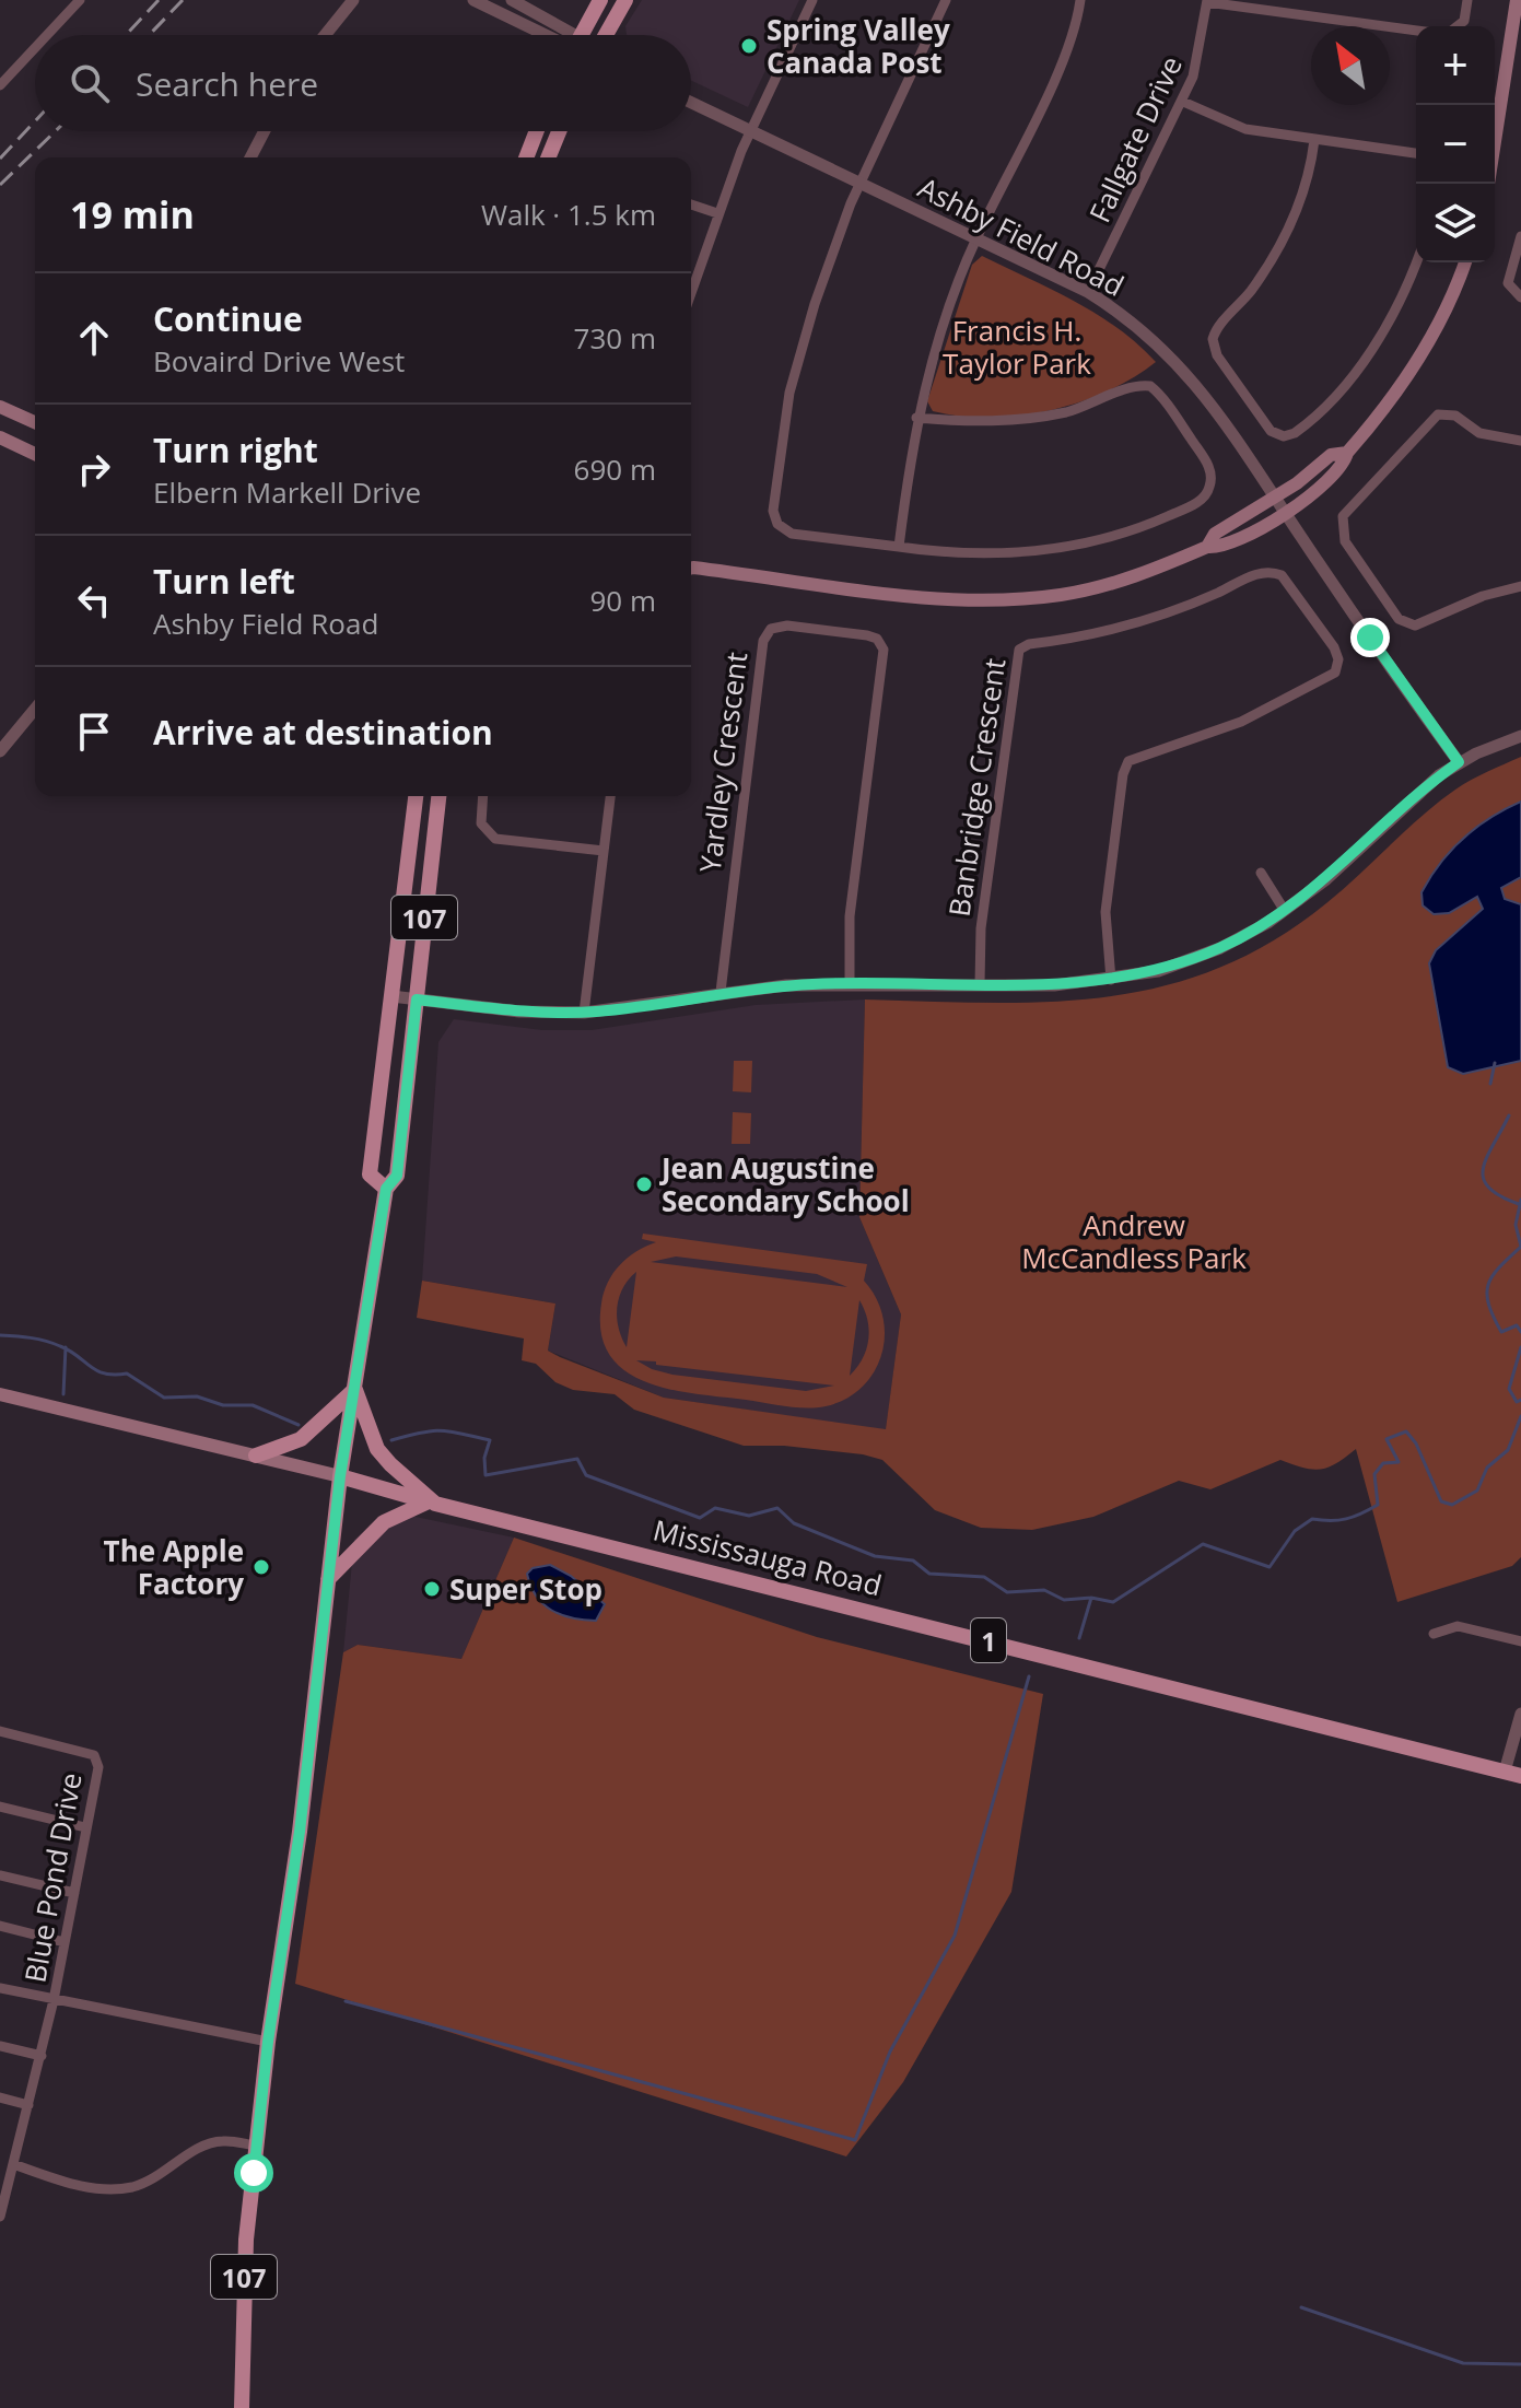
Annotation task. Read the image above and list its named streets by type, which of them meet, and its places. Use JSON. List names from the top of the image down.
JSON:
{
  "streets": {
    "main road": ["107", "Mississauga Road", "1"],
    "street": [
      "Fallgate Drive",
      "Ashby Field Road",
      "Yardley Crescent",
      "Banbridge Crescent",
      "Blue Pond Drive"
    ]
  },
  "crossings": [
    ["Fallgate Drive", "Ashby Field Road"],
    ["107", "Mississauga Road"]
  ],
  "parks": ["Francis H. Taylor Park", "Andrew McCandless Park"],
  "places": [
    "Spring Valley Canada Post",
    "Jean Augustine Secondary School",
    "The Apple Factory",
    "Super Stop"
  ],
  "north": "top left",
  "page": {
    "map_buttons": ["+", "−"],
    "search": "Search here",
    "heading": ["19 min", "Walk · 1.5 km"],
    "list": [
      ["Continue", "Bovaird Drive West", "730 m"],
      ["Turn right", "Elbern Markell Drive", "690 m"],
      ["Turn left", "Ashby Field Road", "90 m"],
      "Arrive at destination"
    ]
  }
}
